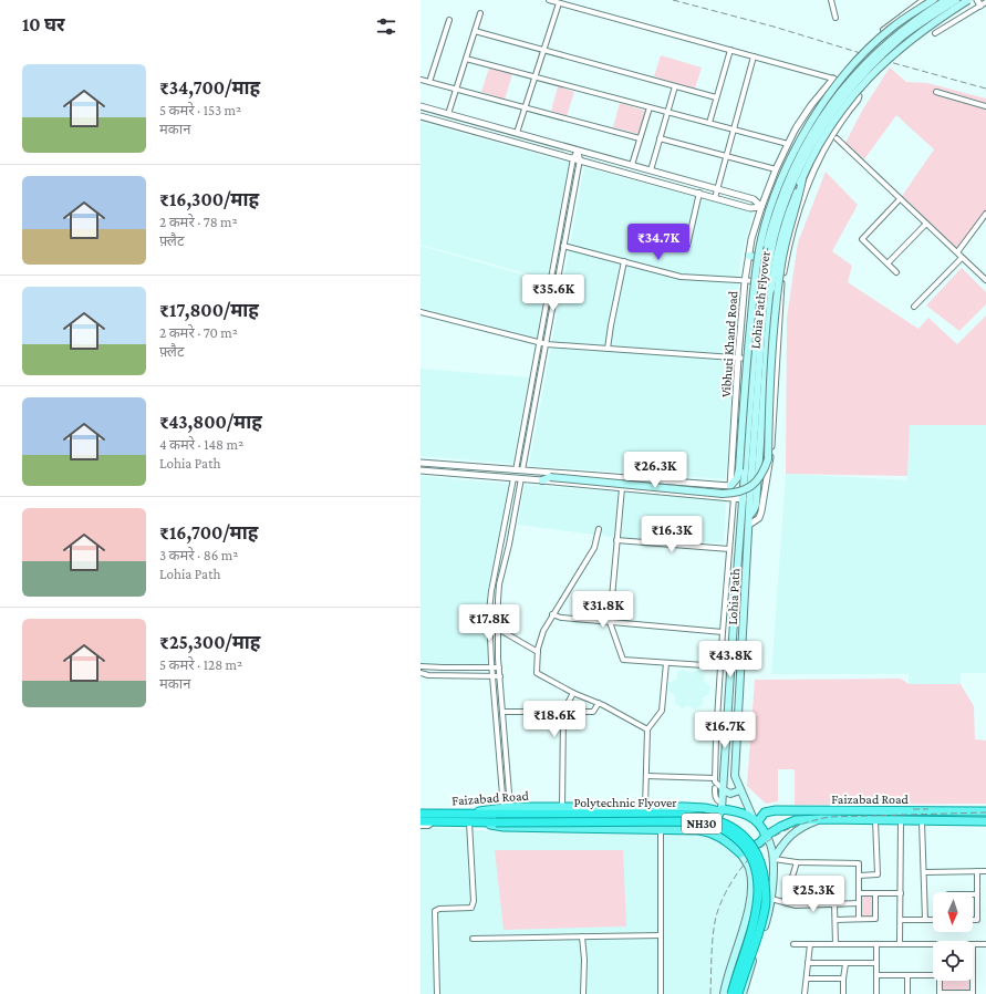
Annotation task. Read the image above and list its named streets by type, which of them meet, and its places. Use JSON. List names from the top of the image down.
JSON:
{
  "streets": {
    "highway": ["Faizabad Road", "Polytechnic Flyover", "NH30"],
    "main road": ["Lohia Path Flyover", "Lohia Path"],
    "street": ["Vibhuti Khand Road"]
  },
  "crossings": [
    ["Lohia Path Flyover", "Vibhuti Khand Road"],
    ["Lohia Path Flyover", "Lohia Path"],
    ["Lohia Path", "Faizabad Road"],
    ["Faizabad Road", "Polytechnic Flyover"],
    ["Faizabad Road", "NH30"],
    ["Polytechnic Flyover", "NH30"]
  ],
  "north": "bottom",
  "page": {
    "heading": "10 घर",
    "list": [
      {
        "name": "₹34,700/माह",
        "note": "5 कमरे · 153 m² · मकान"
      },
      {
        "name": "₹16,300/माह",
        "note": "2 कमरे · 78 m² · फ़्लैट"
      },
      {
        "name": "₹17,800/माह",
        "note": "2 कमरे · 70 m² · फ़्लैट"
      },
      {
        "name": "₹43,800/माह",
        "note": "4 कमरे · 148 m² · Lohia Path"
      },
      {
        "name": "₹16,700/माह",
        "note": "3 कमरे · 86 m² · Lohia Path"
      },
      {
        "name": "₹25,300/माह",
        "note": "5 कमरे · 128 m² · मकान"
      }
    ],
    "price": [
      "₹34.7K",
      "₹35.6K",
      "₹26.3K",
      "₹16.3K",
      "₹31.8K",
      "₹17.8K",
      "₹43.8K",
      "₹18.6K",
      "₹16.7K",
      "₹25.3K"
    ]
  }
}
